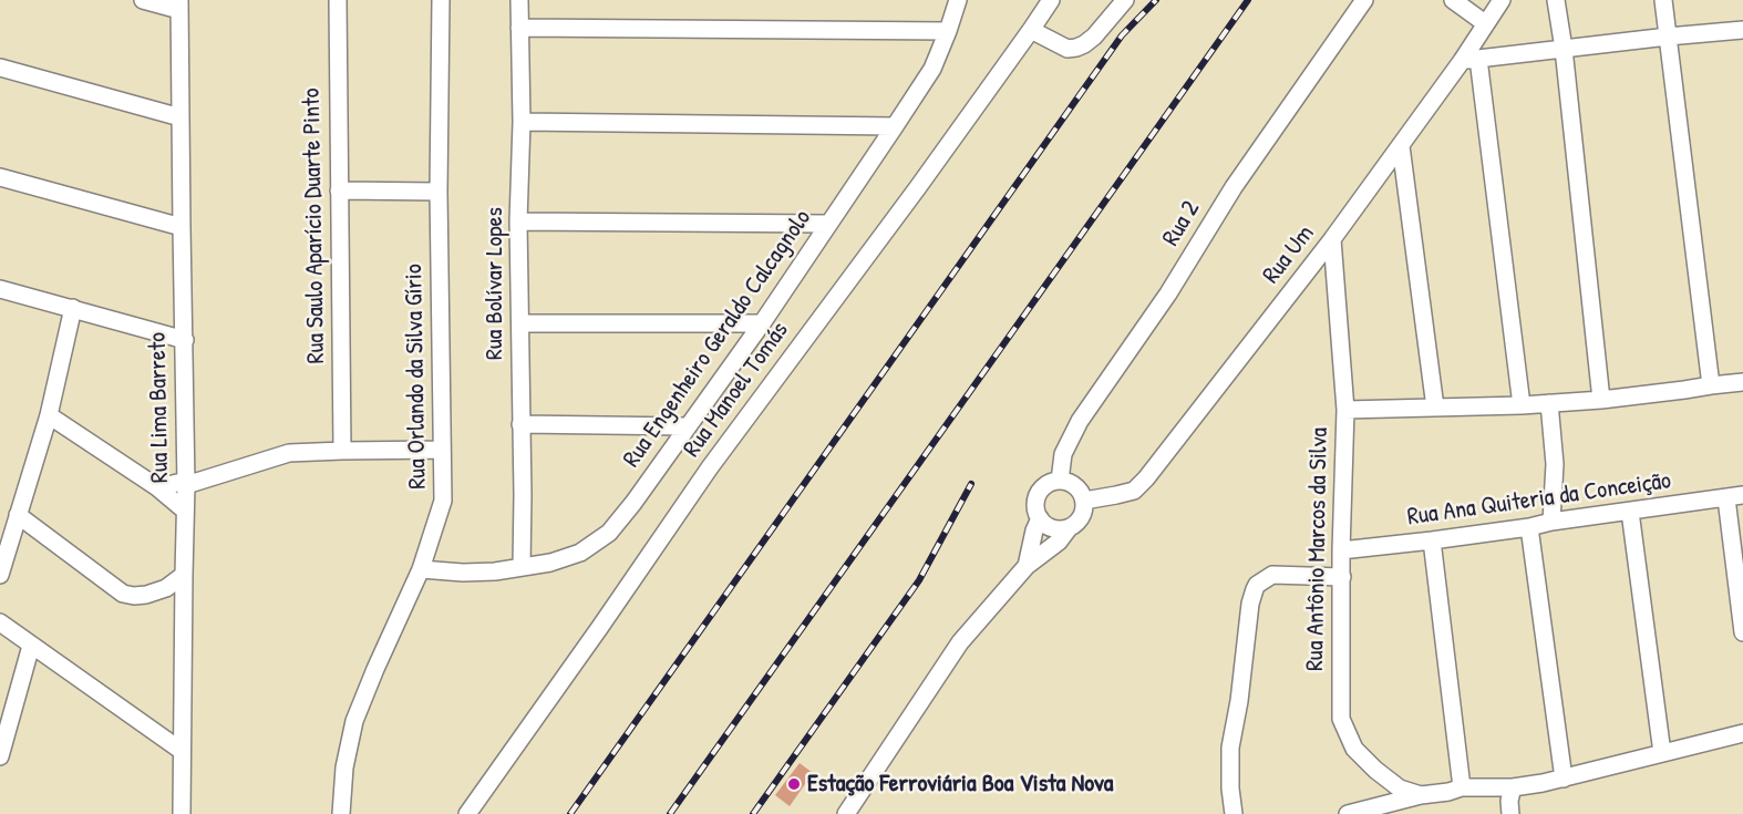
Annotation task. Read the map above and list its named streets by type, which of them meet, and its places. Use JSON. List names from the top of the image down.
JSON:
{
  "streets": {
    "street": [
      "Rua 2",
      "Rua Saulo Aparício Duarte Pinto",
      "Rua Um",
      "Rua Bolívar Lopes",
      "Rua Engenheiro Geraldo Calcagnolo",
      "Rua Orlando da Silva Gírio",
      "Rua Manoel Tomás",
      "Rua Lima Barreto",
      "Rua Ana Quiteria da Conceição",
      "Rua Antônio Marcos da Silva"
    ]
  },
  "crossings": [
    ["Rua 2", "Rua Um"],
    ["Rua Um", "Rua Antônio Marcos da Silva"],
    ["Rua Bolívar Lopes", "Rua Engenheiro Geraldo Calcagnolo"],
    ["Rua Engenheiro Geraldo Calcagnolo", "Rua Orlando da Silva Gírio"],
    ["Rua Ana Quiteria da Conceição", "Rua Antônio Marcos da Silva"]
  ],
  "places": ["Estação Ferroviária Boa Vista Nova"]
}
